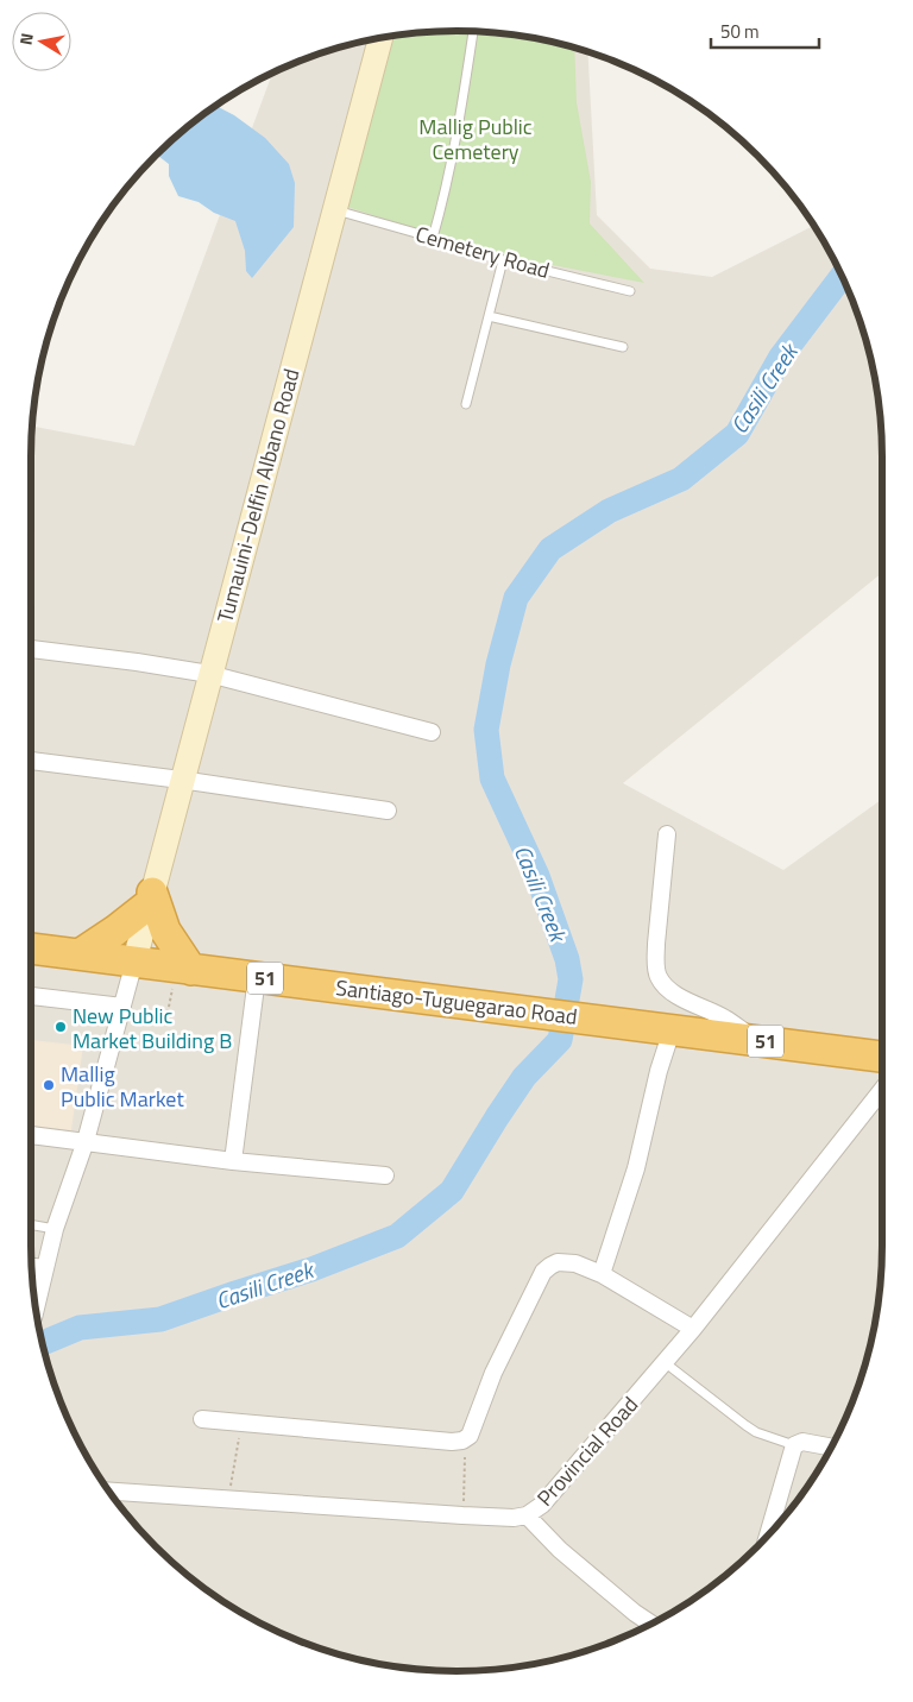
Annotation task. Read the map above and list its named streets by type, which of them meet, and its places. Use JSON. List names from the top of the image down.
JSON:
{
  "streets": {
    "highway": ["51", "Santiago-Tuguegarao Road"],
    "main road": ["Tumauini-Delfin Albano Road"],
    "street": ["Provincial Road"],
    "lane": ["Cemetery Road"]
  },
  "crossings": [
    ["Cemetery Road", "Tumauini-Delfin Albano Road"],
    ["Tumauini-Delfin Albano Road", "Santiago-Tuguegarao Road"]
  ],
  "water": ["Casili Creek"],
  "parks": ["Mallig Public Cemetery"],
  "places": ["New Public Market Building B", "Mallig Public Market"],
  "scale_bar": "50 m",
  "north": "left"
}
